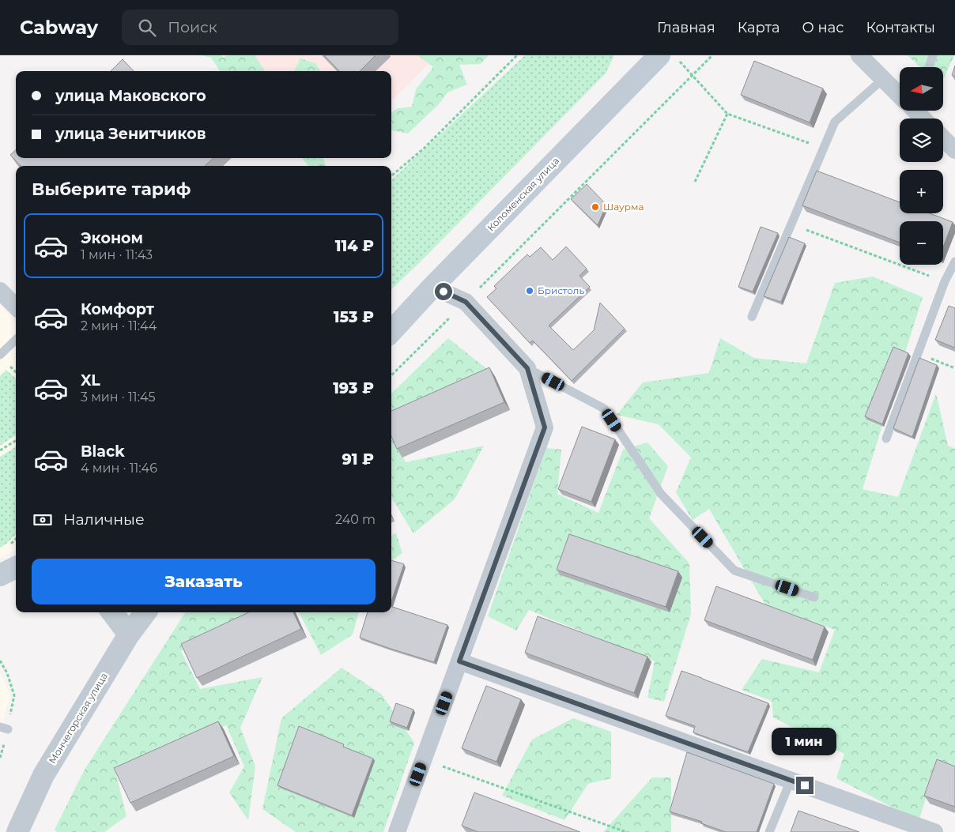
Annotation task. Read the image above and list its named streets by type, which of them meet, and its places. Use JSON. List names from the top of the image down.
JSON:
{
  "streets": {
    "main road": ["Коломенская улица"],
    "street": ["Мончегорская улица"]
  },
  "places": ["Шаурма", "Бристоль"],
  "north": "left",
  "page": {
    "header": "Cabway",
    "search": "Поиск",
    "nav": [
      "Главная",
      "Карта",
      "О нас",
      "Контакты"
    ],
    "map_buttons": ["+", "−"],
    "banner": ["улица Маковского", "улица Зенитчиков"],
    "heading": "Выберите тариф",
    "list": [
      {
        "name": "Эконом",
        "note": "1 мин · 11:43",
        "value": "114 ₽"
      },
      {
        "name": "Комфорт",
        "note": "2 мин · 11:44",
        "value": "153 ₽"
      },
      {
        "name": "XL",
        "note": "3 мин · 11:45",
        "value": "193 ₽"
      },
      {
        "name": "Black",
        "note": "4 мин · 11:46",
        "value": "91 ₽"
      }
    ],
    "pay": ["Наличные", "240 m"],
    "buttons": "Заказать",
    "bubble": "1 мин"
  }
}
